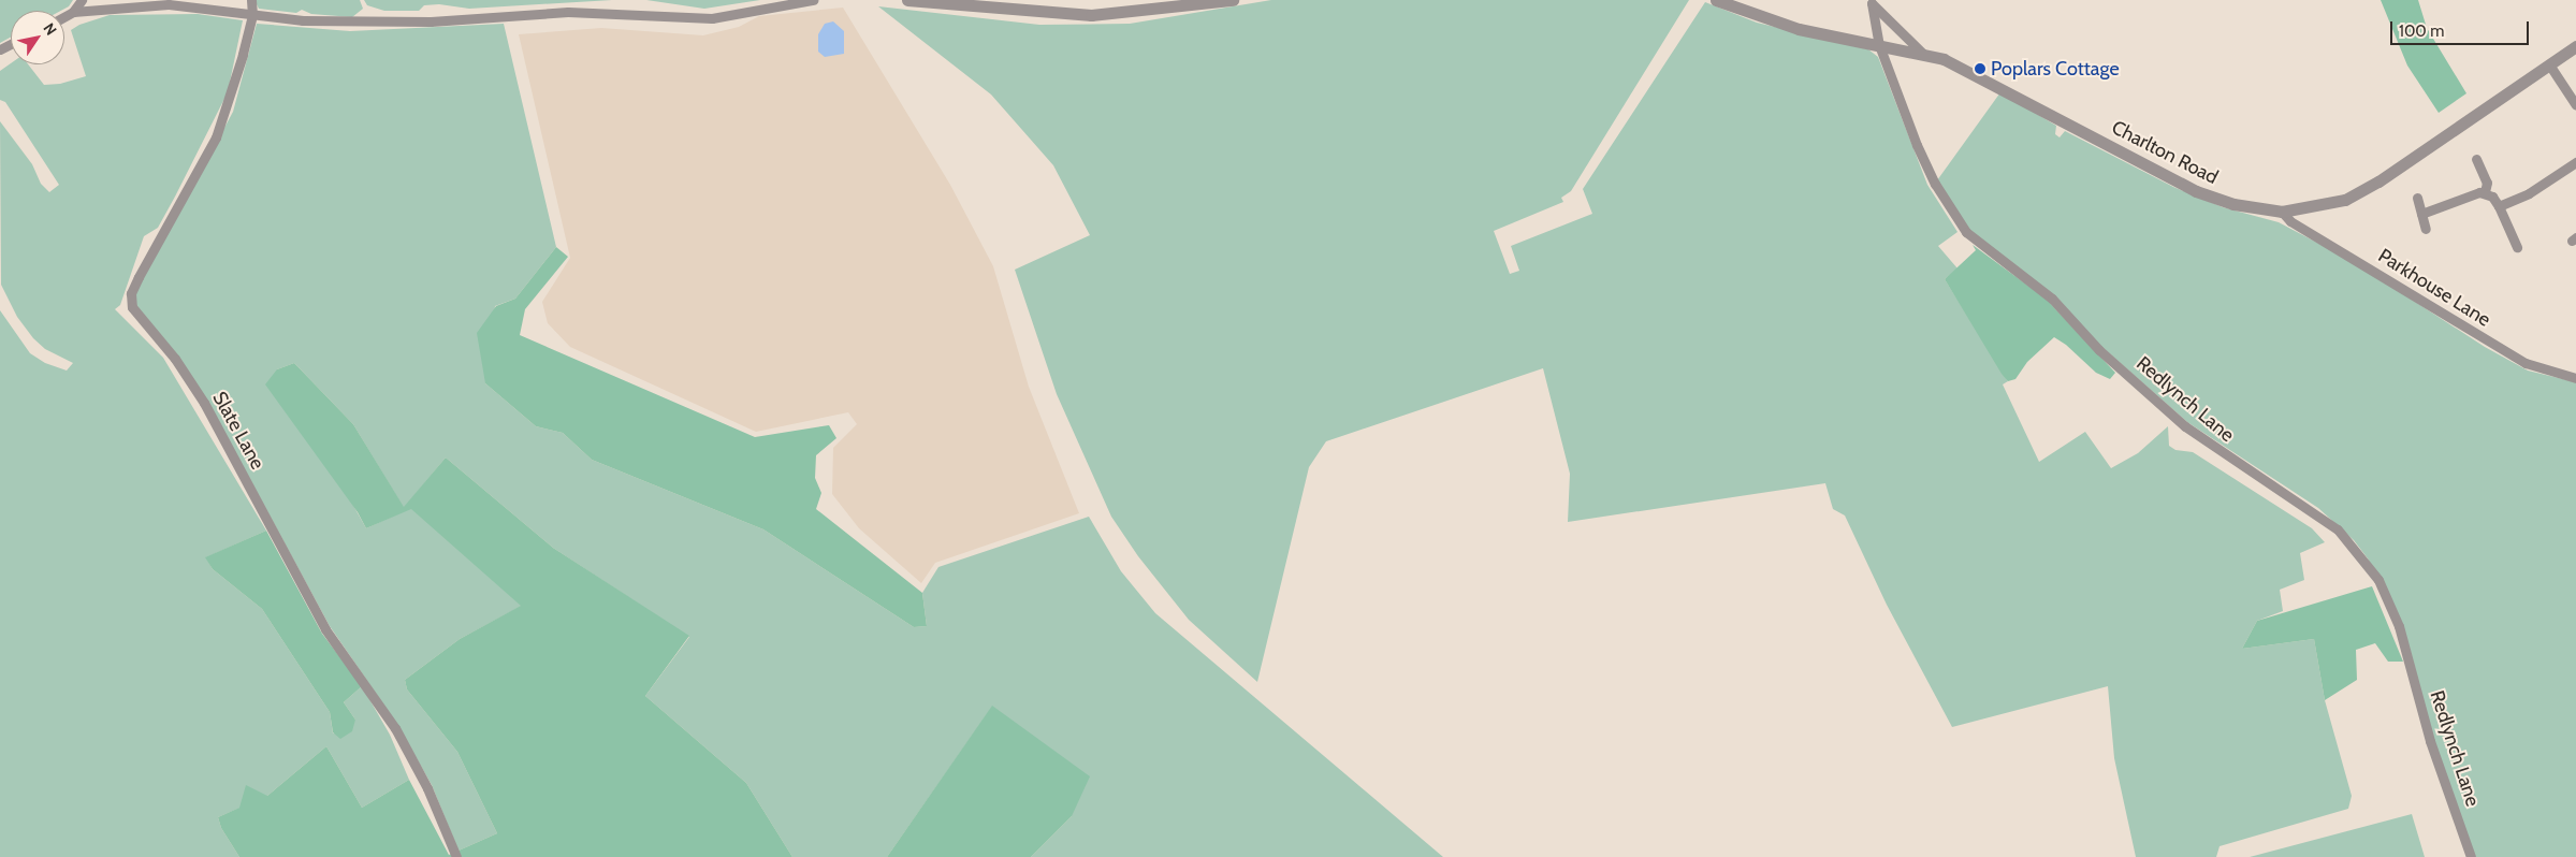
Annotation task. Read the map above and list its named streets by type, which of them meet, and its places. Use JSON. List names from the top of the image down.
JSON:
{
  "streets": {
    "street": [
      "Charlton Road",
      "Parkhouse Lane",
      "Redlynch Lane",
      "Slate Lane"
    ]
  },
  "crossings": [
    ["Charlton Road", "Parkhouse Lane"],
    ["Charlton Road", "Redlynch Lane"]
  ],
  "places": ["Poplars Cottage"],
  "scale_bar": "100 m",
  "north": "top right"
}
